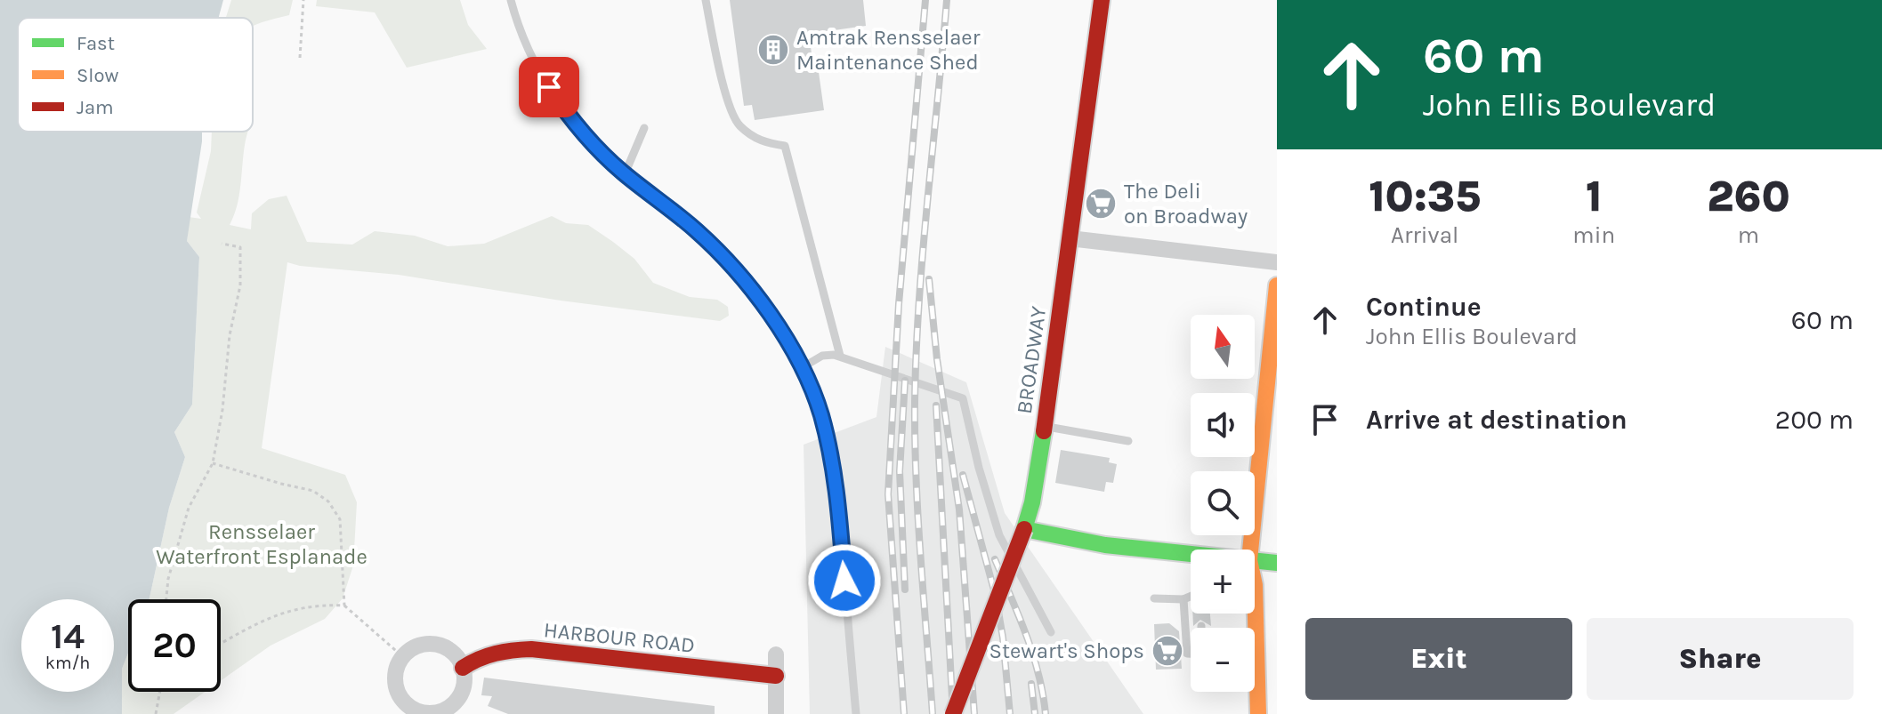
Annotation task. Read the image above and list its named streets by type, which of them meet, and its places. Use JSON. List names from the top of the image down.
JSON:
{
  "streets": {
    "street": ["BROADWAY", "HARBOUR ROAD"]
  },
  "parks": ["Rensselaer Waterfront Esplanade"],
  "places": {
    "building": ["Amtrak Rensselaer Maintenance Shed"],
    "supermarket": ["The Deli on Broadway", "Stewart's Shops"]
  },
  "legend": ["Fast", "Slow", "Jam"],
  "north": "top",
  "page": {
    "turn": ["60 m", "John Ellis Boulevard"],
    "eta": [
      "10:35",
      "Arrival",
      "1",
      "min",
      "260",
      "m"
    ],
    "list": [
      {
        "name": "Continue",
        "note": "John Ellis Boulevard",
        "value": "60 m"
      },
      {
        "name": "Arrive at destination",
        "value": "200 m"
      }
    ],
    "map_buttons": ["+", "−"],
    "speed": "14 km/h",
    "limit": "20",
    "buttons": ["Exit", "Share"]
  }
}
